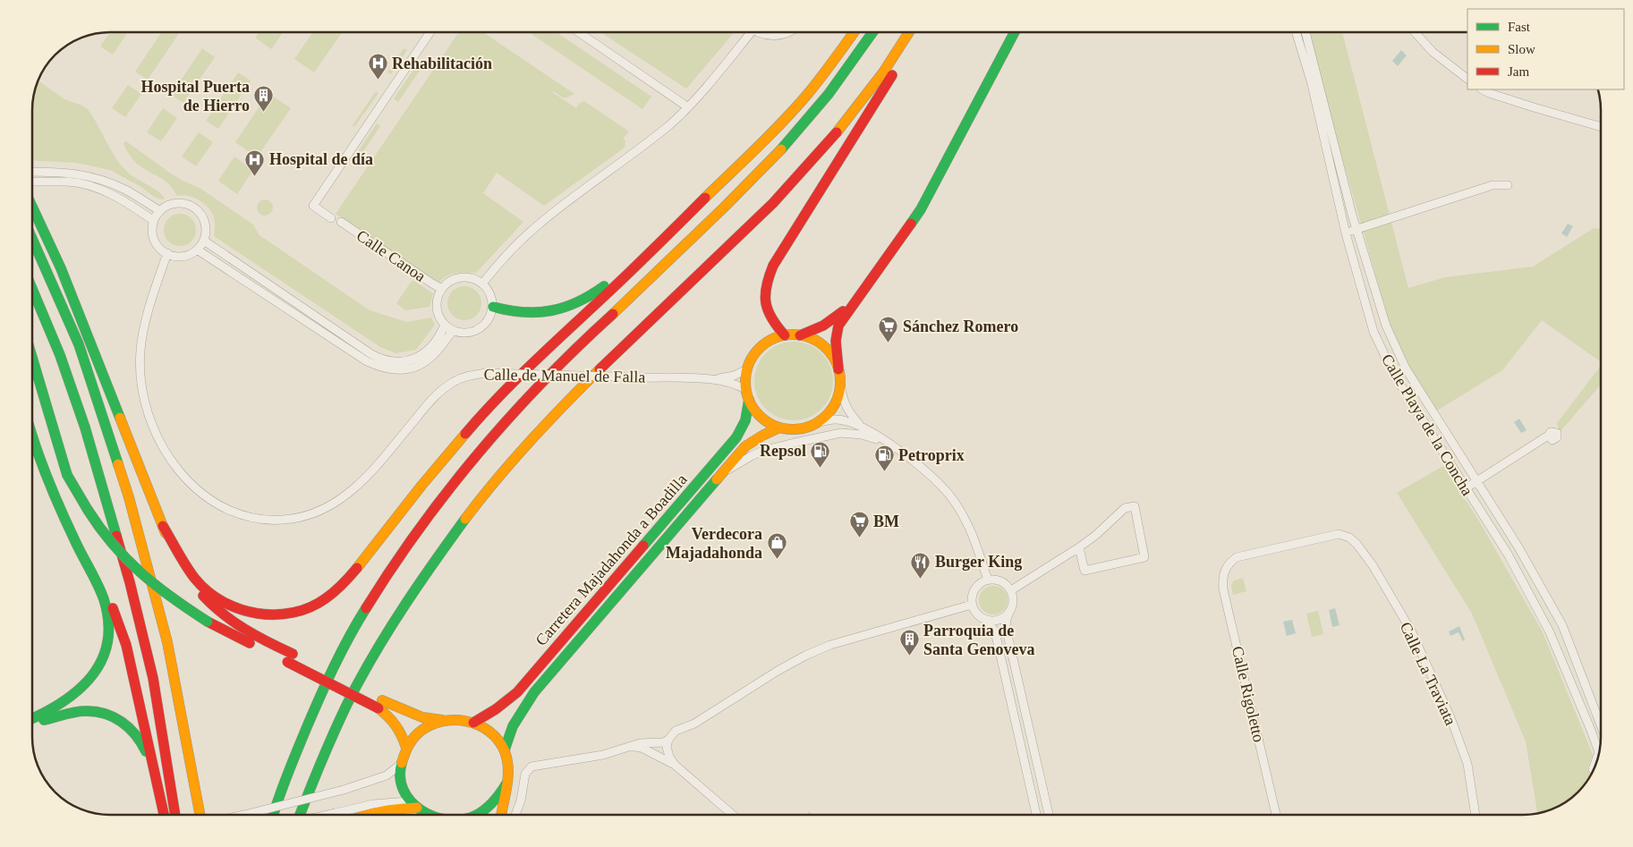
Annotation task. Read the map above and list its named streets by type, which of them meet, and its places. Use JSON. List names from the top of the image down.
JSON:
{
  "streets": {
    "main road": ["Carretera Majadahonda a Boadilla"],
    "street": [
      "Calle Canoa",
      "Calle de Manuel de Falla",
      "Calle Playa de la Concha",
      "Calle La Traviata",
      "Calle Rigoletto"
    ]
  },
  "crossings": [
    ["Calle de Manuel de Falla", "Carretera Majadahonda a Boadilla"],
    ["Calle La Traviata", "Calle Rigoletto"]
  ],
  "places": {
    "hospital": ["Rehabilitación", "Hospital de día"],
    "building": ["Hospital Puerta de Hierro", "Parroquia de Santa Genoveva"],
    "supermarket": ["Sánchez Romero", "BM"],
    "fuel station": ["Repsol", "Petroprix"],
    "shop": ["Verdecora Majadahonda"],
    "restaurant": ["Burger King"]
  },
  "legend": ["Fast", "Slow", "Jam"]
}
